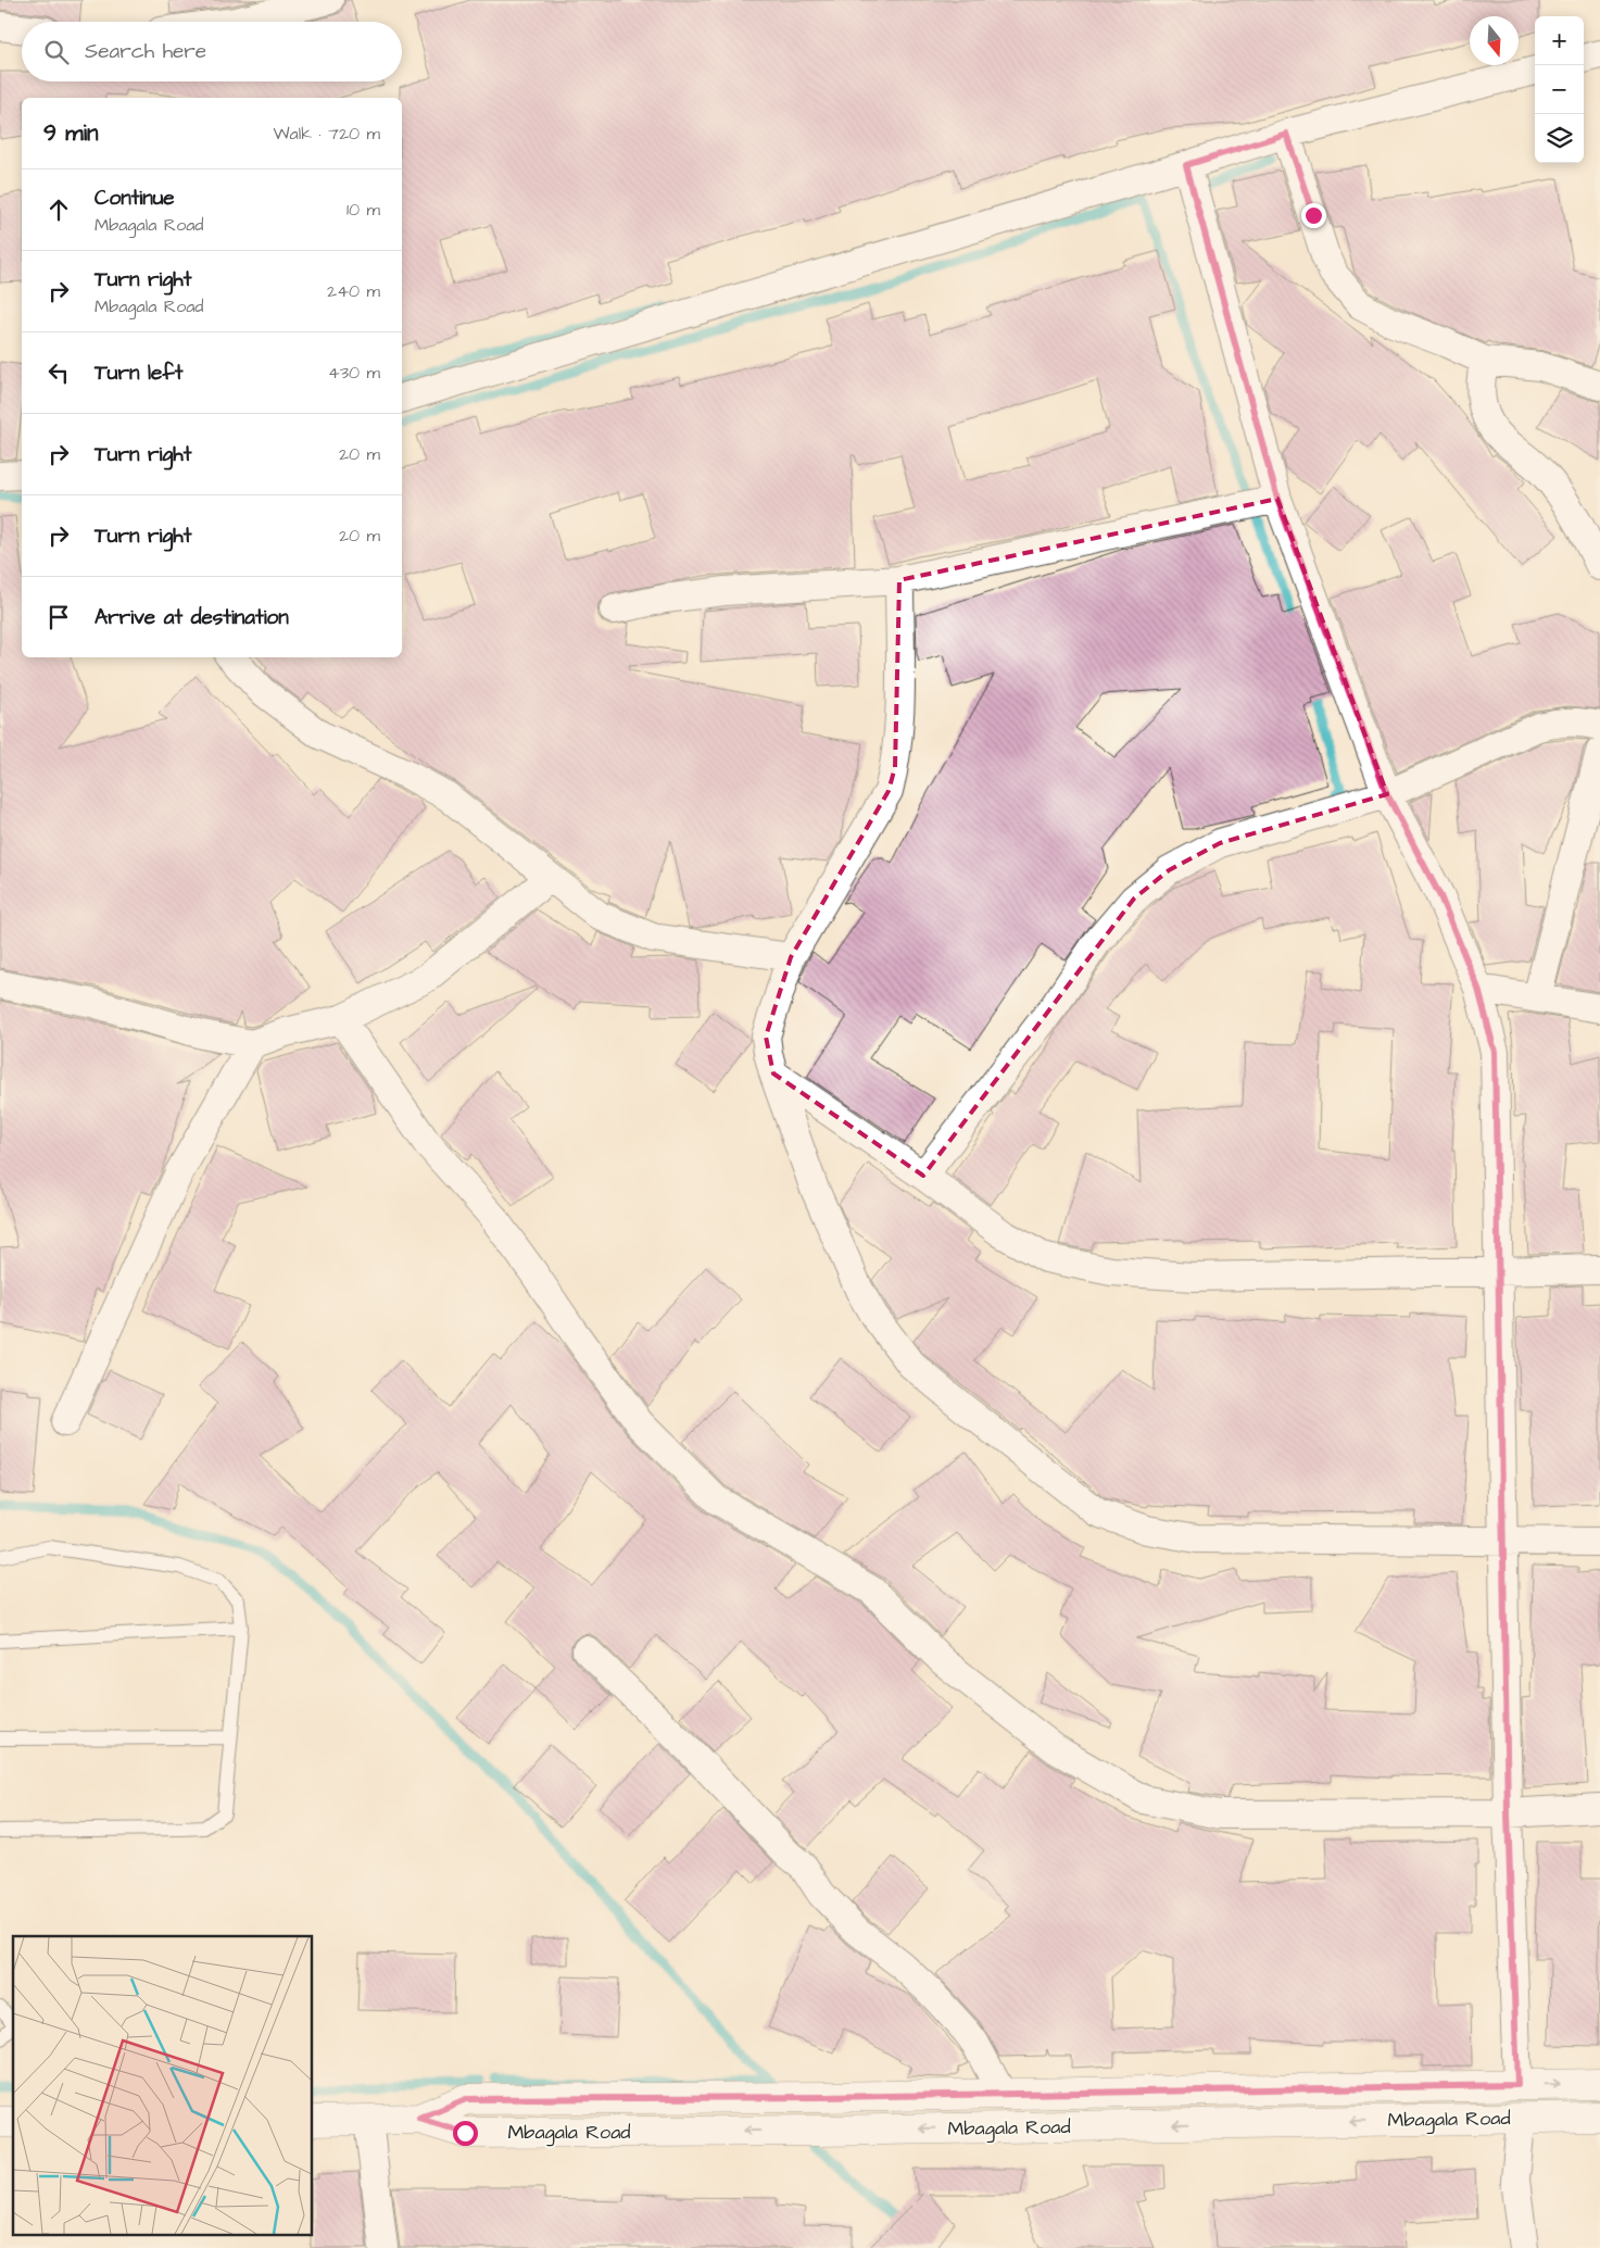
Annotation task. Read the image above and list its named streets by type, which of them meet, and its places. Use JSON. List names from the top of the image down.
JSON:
{
  "streets": {
    "street": ["Mbagala Road"]
  },
  "north": "bottom",
  "page": {
    "map_buttons": ["+", "−"],
    "search": "Search here",
    "heading": ["9 min", "Walk · 720 m"],
    "list": [
      ["Continue", "Mbagala Road", "10 m"],
      ["Turn right", "Mbagala Road", "240 m"],
      ["Turn left", "430 m"],
      ["Turn right", "20 m"],
      ["Turn right", "20 m"],
      "Arrive at destination"
    ]
  }
}
